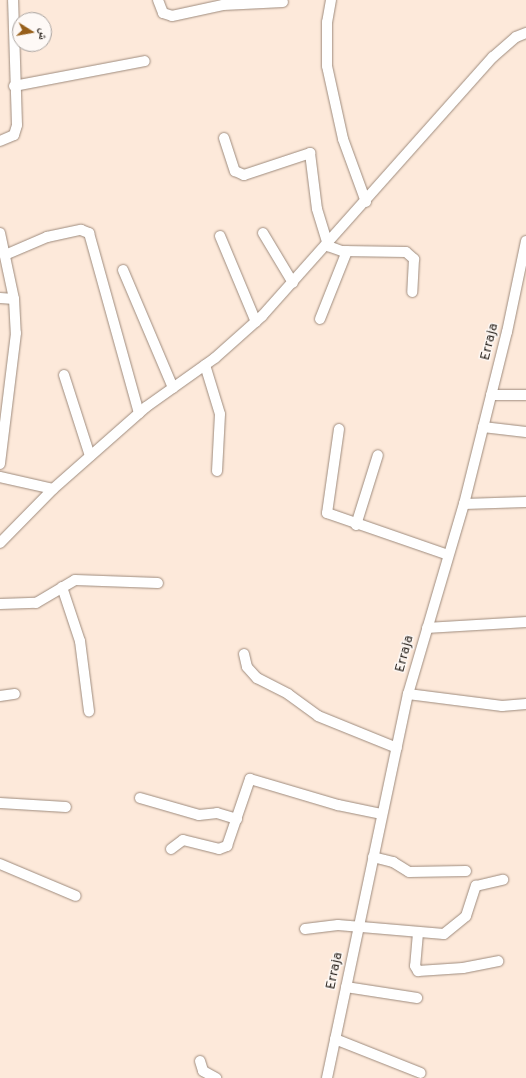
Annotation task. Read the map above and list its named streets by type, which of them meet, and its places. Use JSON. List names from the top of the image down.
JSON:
{
  "streets": {
    "street": ["Erraja"]
  },
  "north": "right"
}
